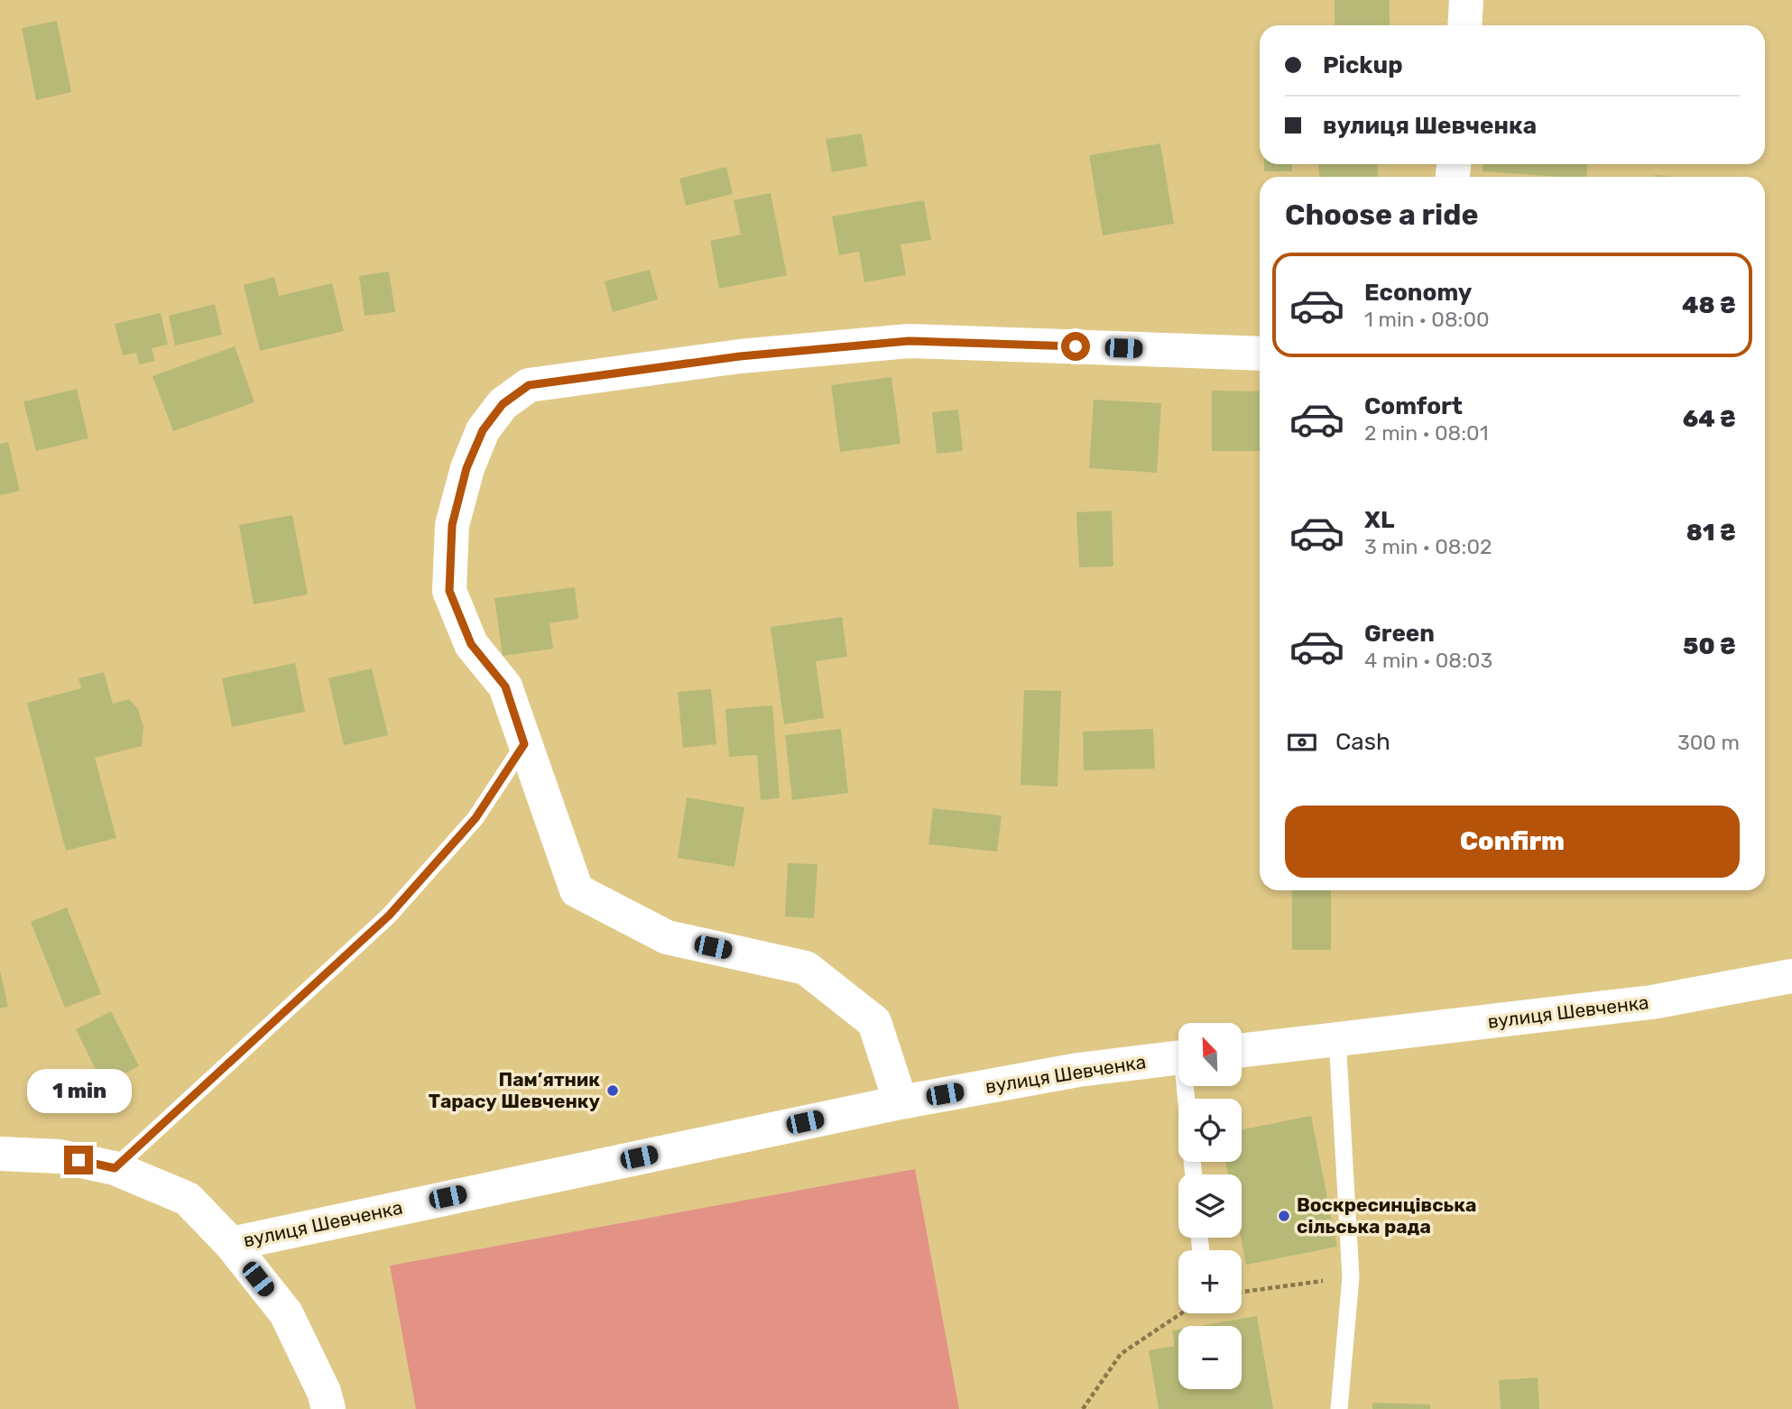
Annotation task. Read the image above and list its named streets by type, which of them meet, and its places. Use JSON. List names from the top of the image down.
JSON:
{
  "streets": {
    "street": ["вулиця Шевченка"]
  },
  "places": ["Пам’ятник Тарасу Шевченку", "Воскресинцівська сільська рада"],
  "north": "top left",
  "page": {
    "banner": ["Pickup", "вулиця Шевченка"],
    "heading": "Choose a ride",
    "list": [
      {
        "name": "Economy",
        "note": "1 min · 08:00",
        "value": "48 ₴"
      },
      {
        "name": "Comfort",
        "note": "2 min · 08:01",
        "value": "64 ₴"
      },
      {
        "name": "XL",
        "note": "3 min · 08:02",
        "value": "81 ₴"
      },
      {
        "name": "Green",
        "note": "4 min · 08:03",
        "value": "50 ₴"
      }
    ],
    "pay": ["Cash", "300 m"],
    "buttons": "Confirm",
    "map_buttons": ["+", "−"],
    "bubble": "1 min"
  }
}
